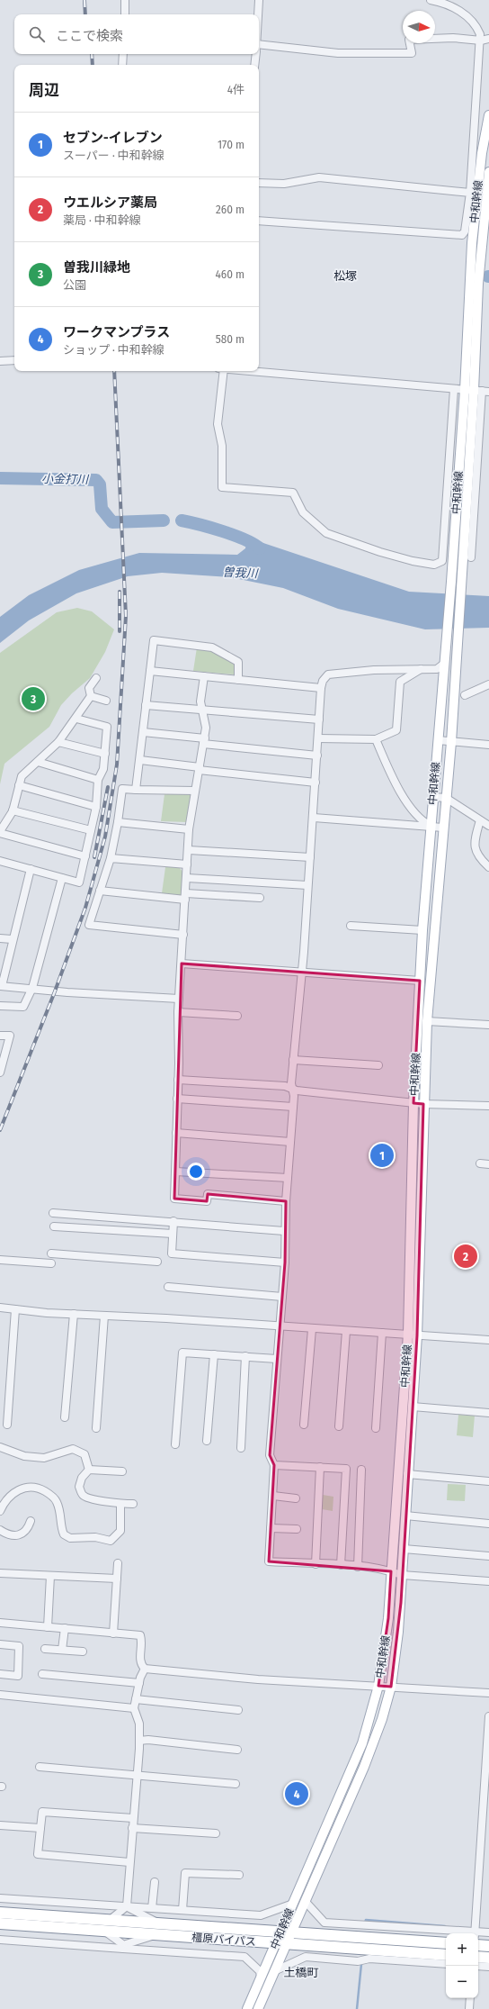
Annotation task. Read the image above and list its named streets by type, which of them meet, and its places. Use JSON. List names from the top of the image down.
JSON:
{
  "streets": {
    "highway": ["橿原バイパス"],
    "main road": ["中和幹線"]
  },
  "crossings": [
    ["中和幹線", "橿原バイパス"]
  ],
  "districts": ["松塚", "土橋町"],
  "water": ["小金打川", "曽我川"],
  "north": "right",
  "page": {
    "search": "ここで検索",
    "heading": ["周辺", "4件"],
    "list": [
      {
        "mark": "1",
        "name": "セブン-イレブン",
        "note": "スーパー · 中和幹線",
        "value": "170 m"
      },
      {
        "mark": "2",
        "name": "ウエルシア薬局",
        "note": "薬局 · 中和幹線",
        "value": "260 m"
      },
      {
        "mark": "3",
        "name": "曽我川緑地",
        "note": "公園",
        "value": "460 m"
      },
      {
        "mark": "4",
        "name": "ワークマンプラス",
        "note": "ショップ · 中和幹線",
        "value": "580 m"
      }
    ],
    "pins": [
      "3",
      "1",
      "2",
      "4"
    ],
    "map_buttons": ["+", "−"]
  }
}
